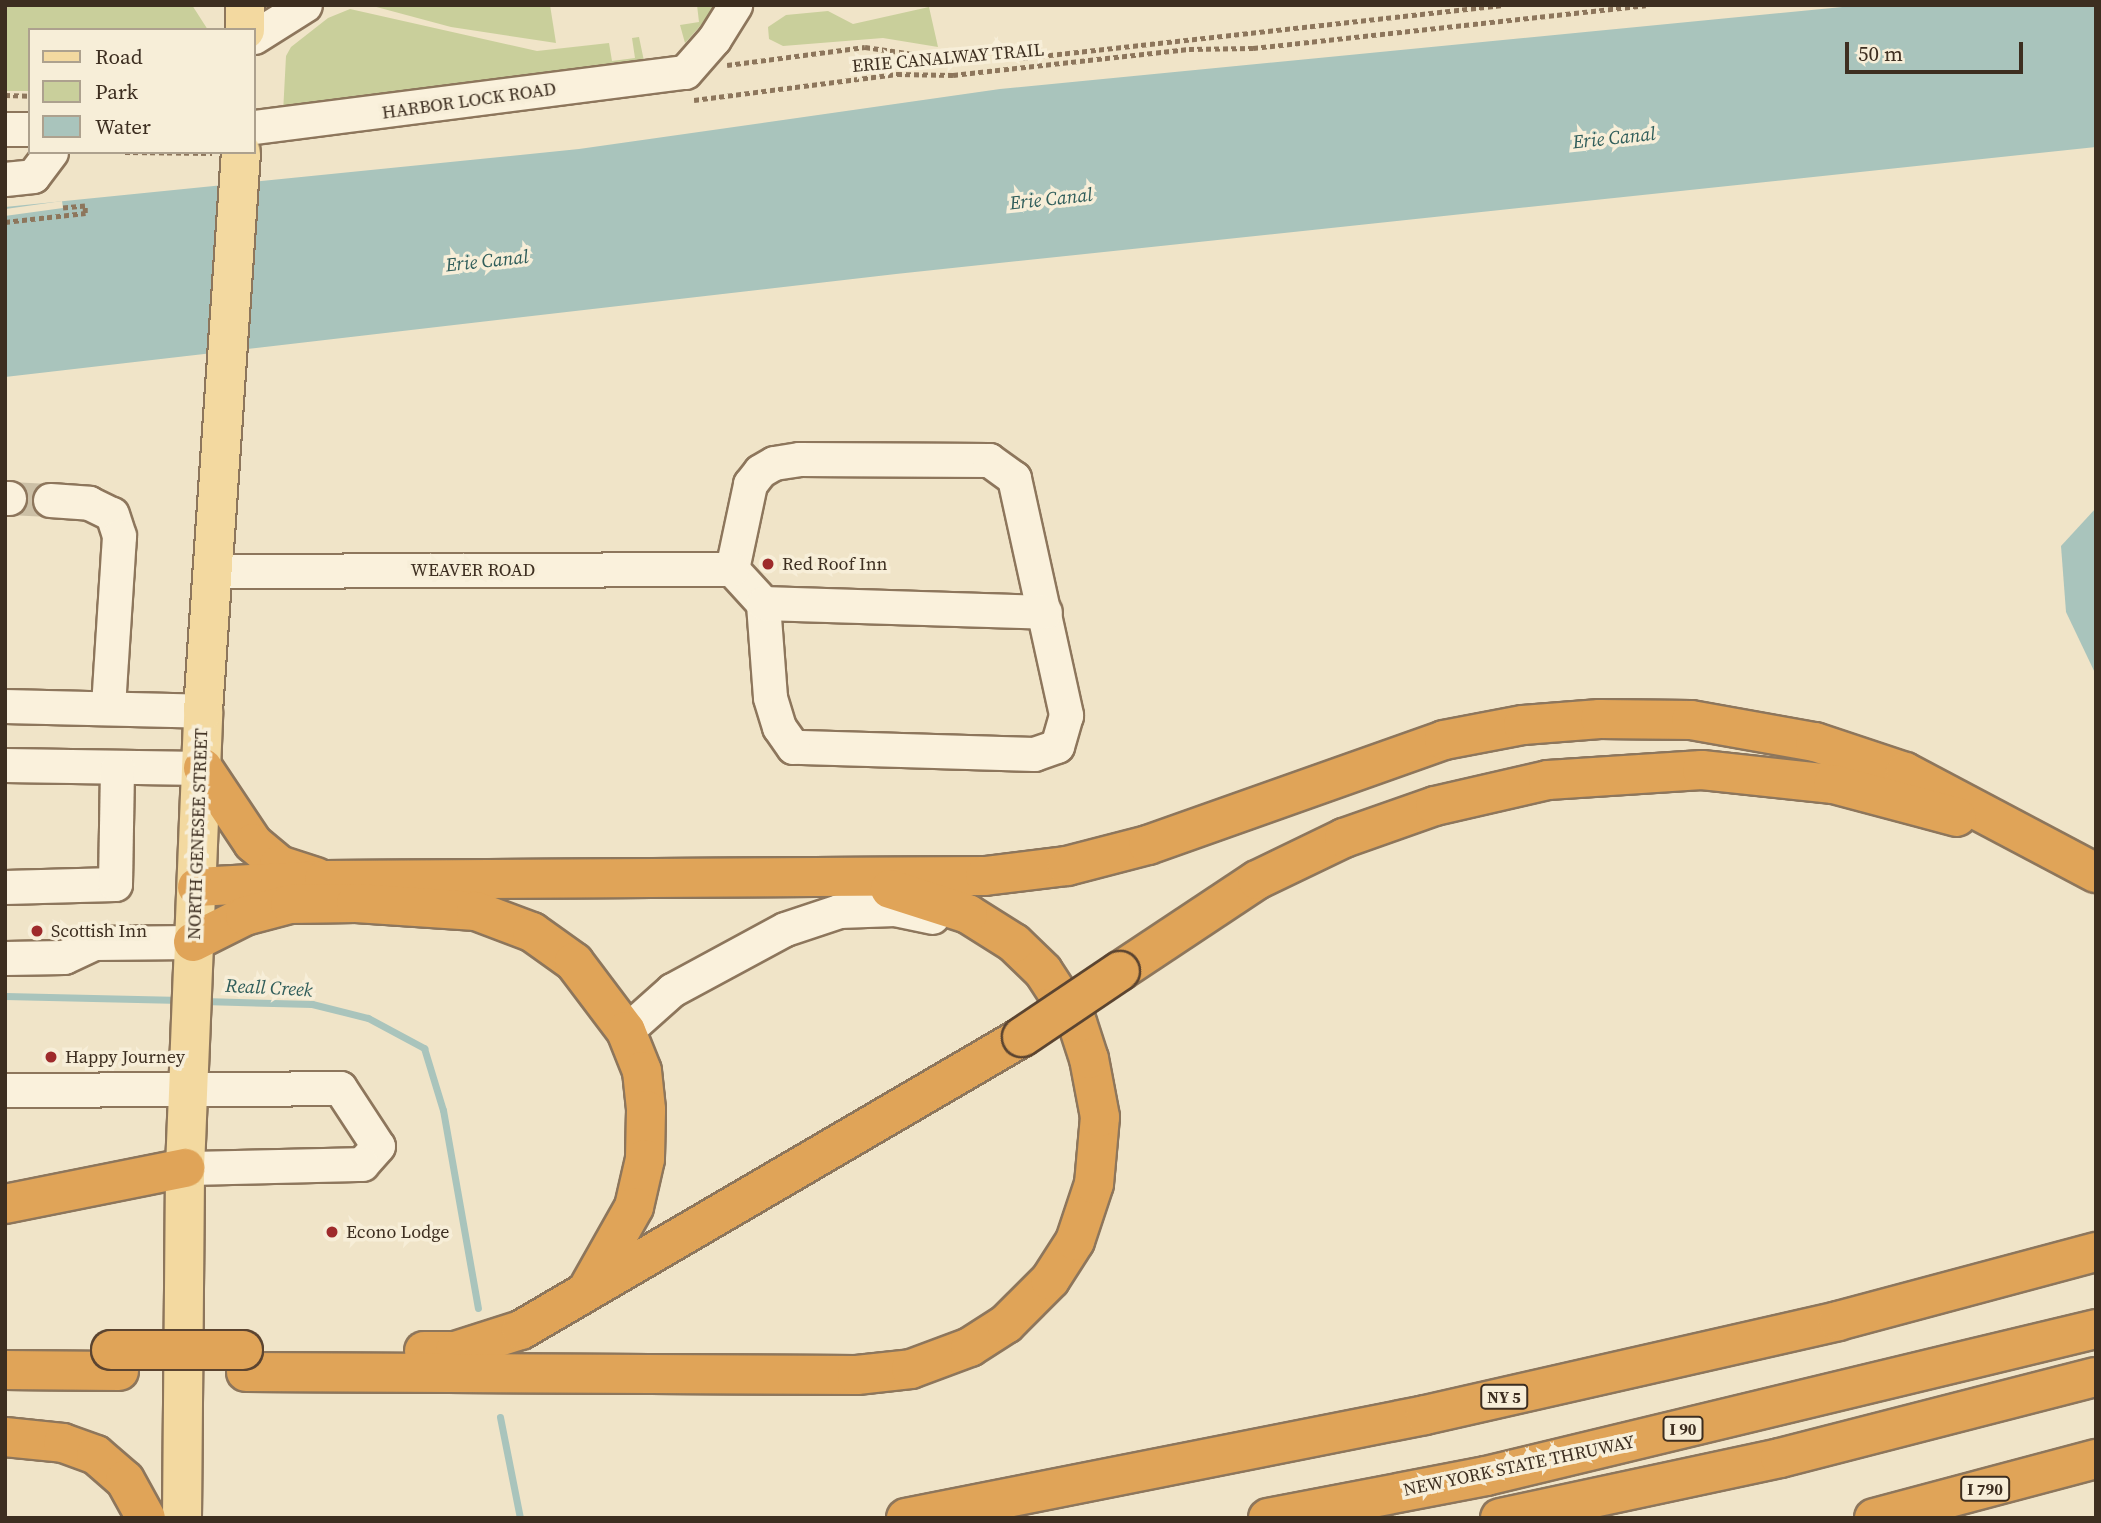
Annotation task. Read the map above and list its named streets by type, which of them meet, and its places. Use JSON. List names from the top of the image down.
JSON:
{
  "streets": {
    "highway": [
      "NY 5",
      "I 90",
      "NEW YORK STATE THRUWAY",
      "I 790"
    ],
    "main road": ["NORTH GENESEE STREET"],
    "street": ["HARBOR LOCK ROAD", "WEAVER ROAD"],
    "path": ["ERIE CANALWAY TRAIL"]
  },
  "crossings": [
    ["ERIE CANALWAY TRAIL", "HARBOR LOCK ROAD"],
    ["WEAVER ROAD", "NORTH GENESEE STREET"]
  ],
  "water": ["Erie Canal", "Reall Creek"],
  "places": [
    "Red Roof Inn",
    "Scottish Inn",
    "Happy Journey",
    "Econo Lodge"
  ],
  "legend": ["Road", "Park", "Water"],
  "scale_bar": "50 m"
}
